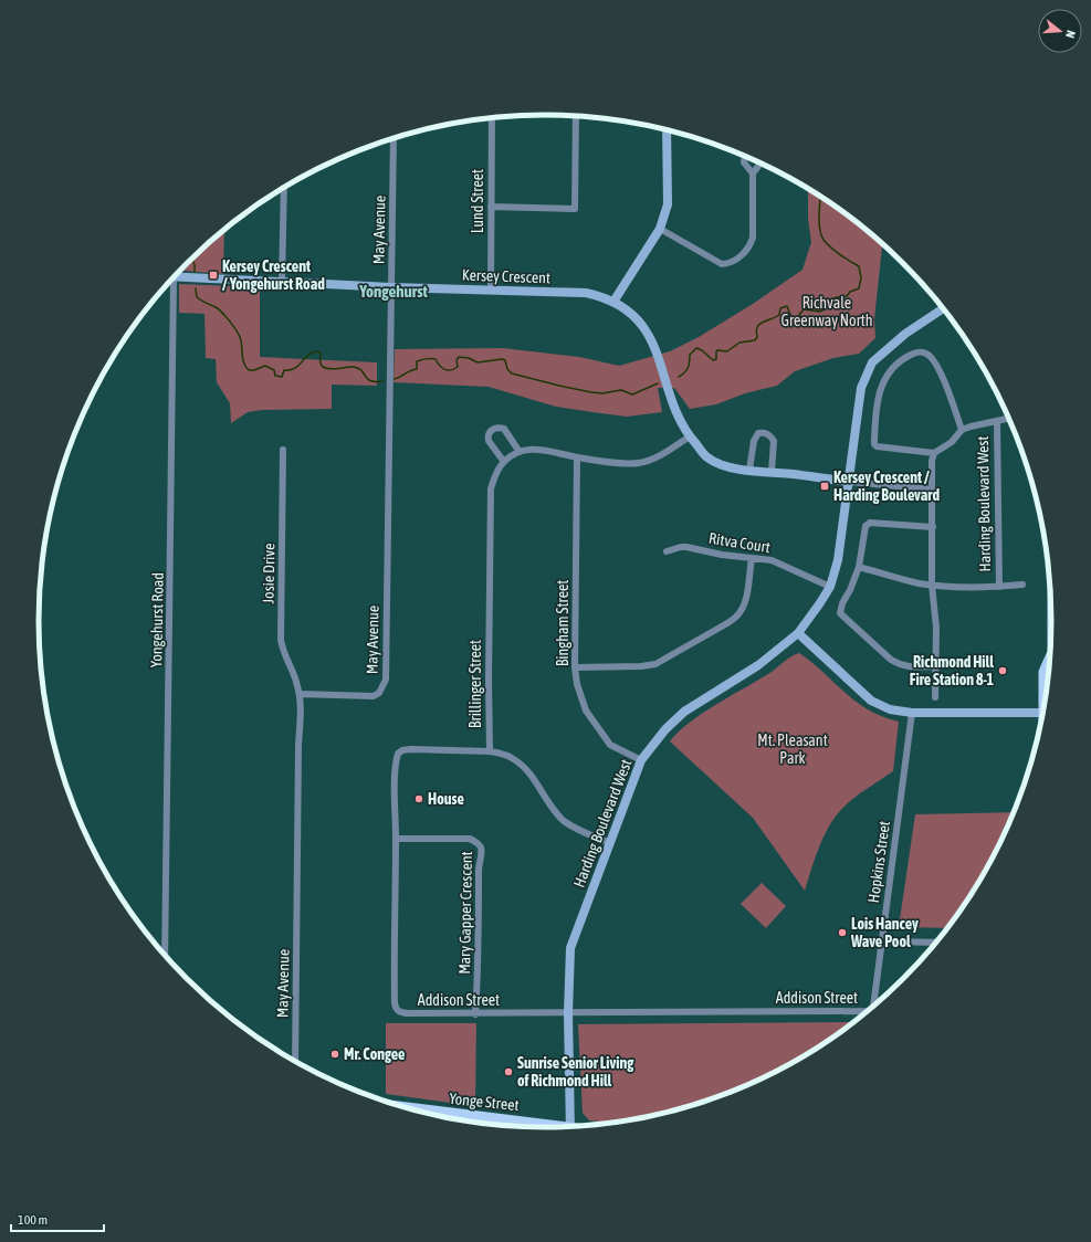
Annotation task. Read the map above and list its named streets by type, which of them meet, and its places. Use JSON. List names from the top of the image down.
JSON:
{
  "streets": {
    "main road": ["Yonge Street"],
    "street": [
      "Lund Street",
      "May Avenue",
      "Kersey Crescent",
      "Harding Boulevard West",
      "Ritva Court",
      "Josie Drive",
      "Yongehurst Road",
      "Bingham Street",
      "Brillinger Street",
      "Hopkins Street",
      "Mary Gapper Crescent",
      "Addison Street"
    ]
  },
  "crossings": [
    ["Lund Street", "Kersey Crescent"],
    ["May Avenue", "Kersey Crescent"],
    ["May Avenue", "Josie Drive"],
    ["Kersey Crescent", "Harding Boulevard West"],
    ["Kersey Crescent", "Brillinger Street"],
    ["Harding Boulevard West", "Ritva Court"],
    ["Harding Boulevard West", "Bingham Street"],
    ["Harding Boulevard West", "Addison Street"],
    ["Bingham Street", "Brillinger Street"],
    ["Brillinger Street", "Addison Street"],
    ["Mary Gapper Crescent", "Addison Street"]
  ],
  "districts": ["Yongehurst"],
  "parks": ["Richvale Greenway North", "Mt. Pleasant Park"],
  "places": {
    "transit": ["Kersey Crescent / Yongehurst Road", "Kersey Crescent / Harding Boulevard"],
    "other": [
      "Richmond Hill Fire Station 8-1",
      "House",
      "Lois Hancey Wave Pool",
      "Mr. Congee",
      "Sunrise Senior Living of Richmond Hill"
    ]
  },
  "scale_bar": "100 m",
  "north": "right"
}
